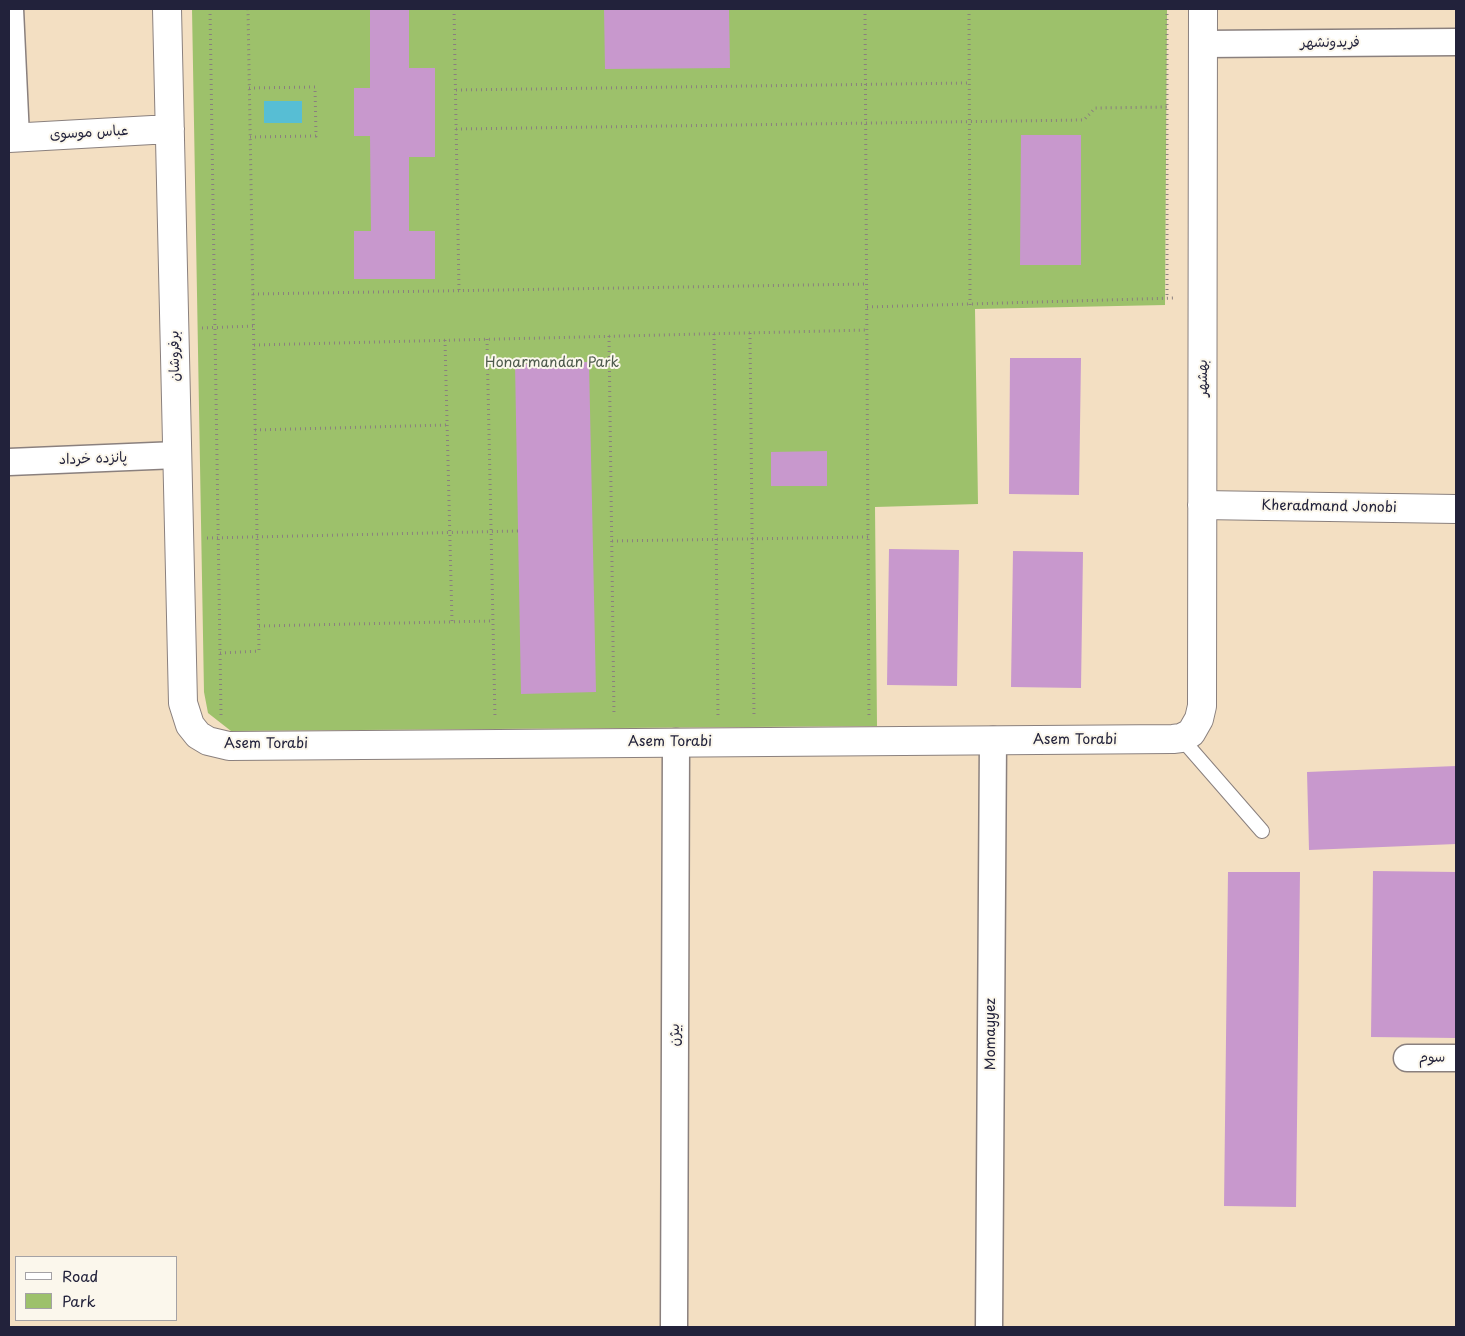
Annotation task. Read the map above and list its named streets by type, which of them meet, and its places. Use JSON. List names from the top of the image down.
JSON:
{
  "streets": {
    "street": [
      "فریدونشهر",
      "عباس موسوی",
      "برفروشان",
      "بهشهر",
      "پانزده خرداد",
      "Kheradmand Jonobi",
      "Asem Torabi",
      "Momayyez",
      "بیژن",
      "سوم"
    ]
  },
  "crossings": [
    ["فریدونشهر", "بهشهر"],
    ["عباس موسوی", "برفروشان"],
    ["برفروشان", "پانزده خرداد"],
    ["برفروشان", "Asem Torabi"],
    ["بهشهر", "Kheradmand Jonobi"],
    ["بهشهر", "Asem Torabi"],
    ["Asem Torabi", "Momayyez"],
    ["Asem Torabi", "بیژن"]
  ],
  "parks": ["Honarmandan Park"],
  "legend": ["Road", "Park"]
}
